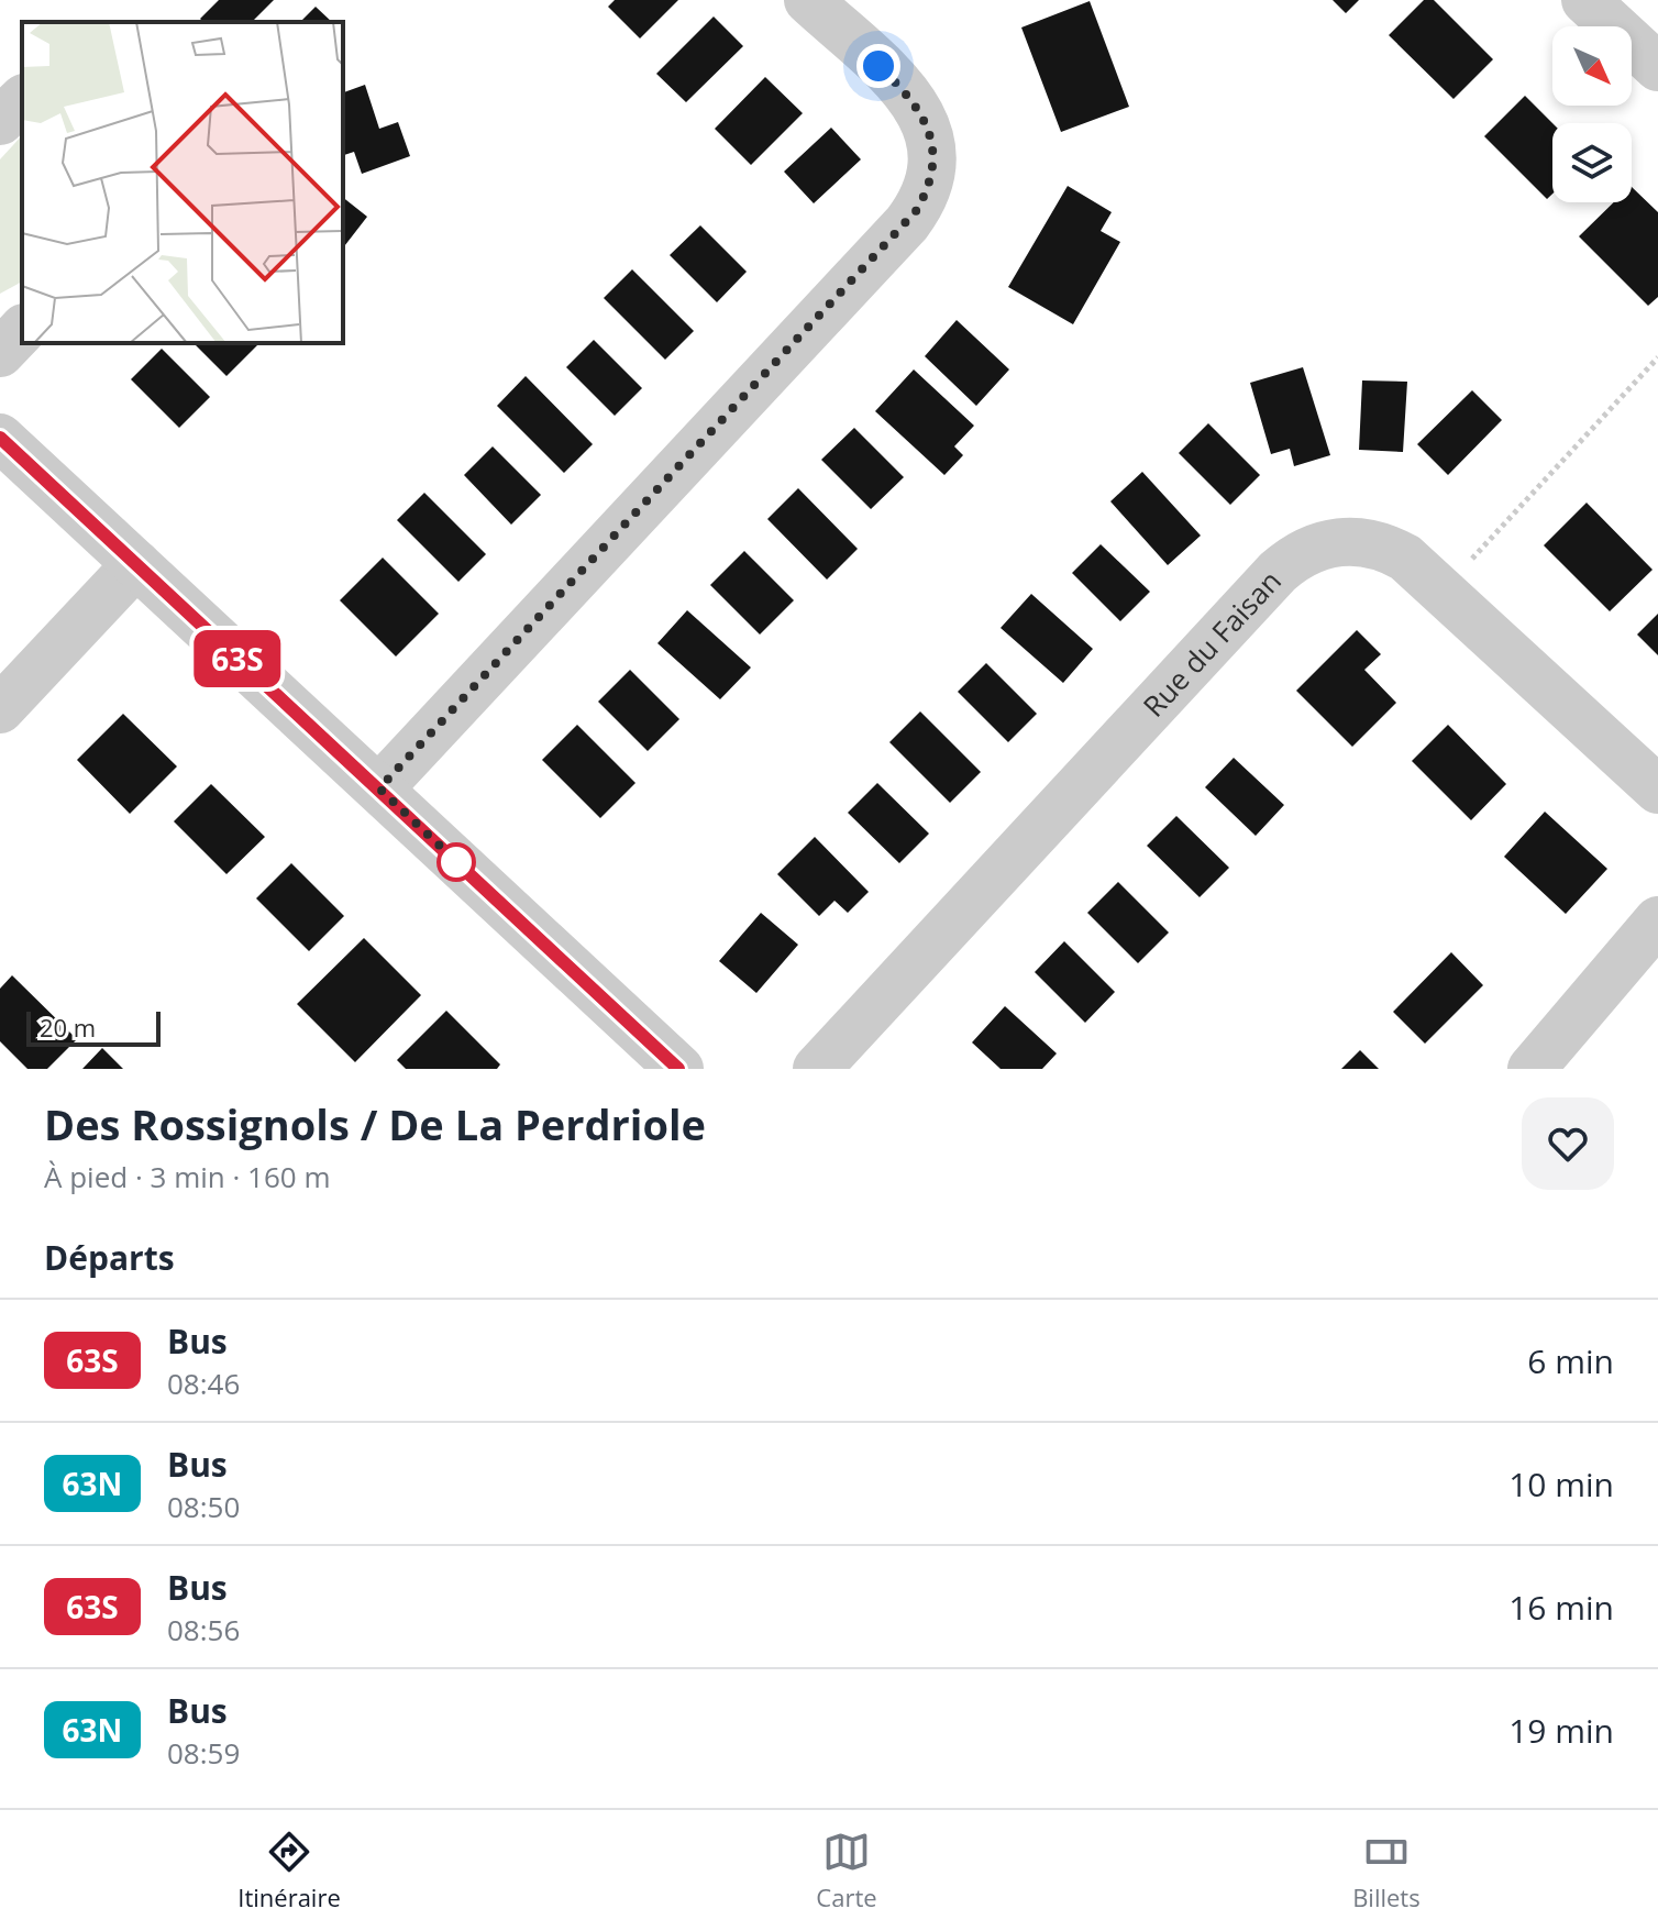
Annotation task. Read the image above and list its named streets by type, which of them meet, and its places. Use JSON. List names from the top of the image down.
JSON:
{
  "streets": {
    "street": ["Rue du Faisan"]
  },
  "lines": ["bus line 63S"],
  "scale_bar": "20 m",
  "north": "bottom right",
  "page": {
    "on_map": "63S",
    "scale": "20 m",
    "heading": [
      ["Des Rossignols / De La Perdriole", "À pied · 3 min · 160 m"],
      "Départs"
    ],
    "list": [
      {
        "mark": "63S",
        "name": "Bus",
        "note": "08:46",
        "value": "6 min"
      },
      {
        "mark": "63N",
        "name": "Bus",
        "note": "08:50",
        "value": "10 min"
      },
      {
        "mark": "63S",
        "name": "Bus",
        "note": "08:56",
        "value": "16 min"
      },
      {
        "mark": "63N",
        "name": "Bus",
        "note": "08:59",
        "value": "19 min"
      }
    ],
    "tabs": ["Itinéraire", "Carte", "Billets"]
  }
}
